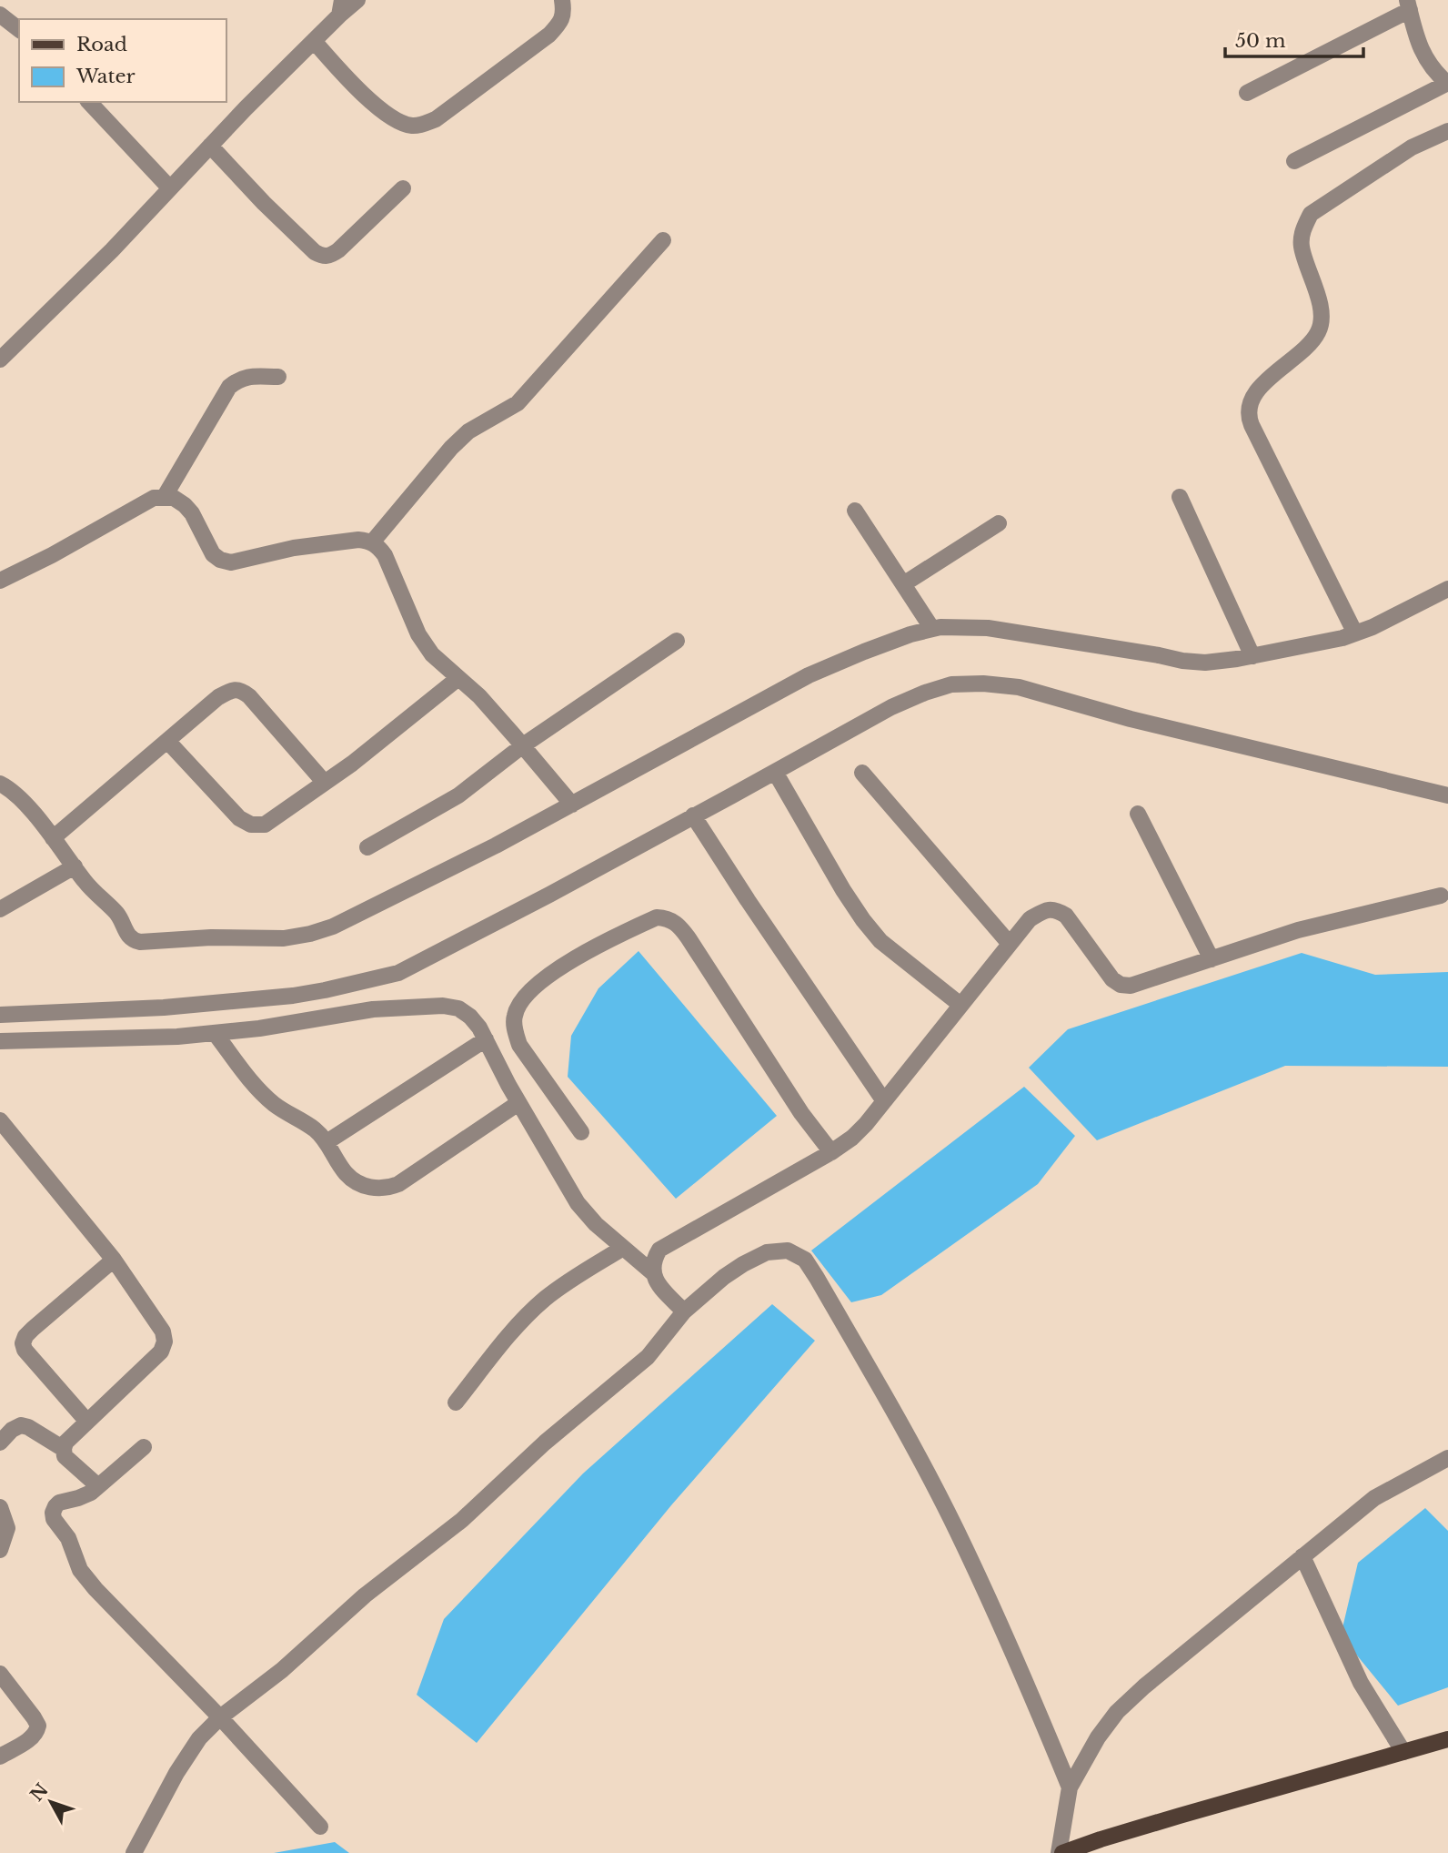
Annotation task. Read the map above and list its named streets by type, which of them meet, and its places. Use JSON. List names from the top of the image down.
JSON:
{
  "legend": ["Road", "Water"],
  "scale_bar": "50 m",
  "north": "top left"
}
